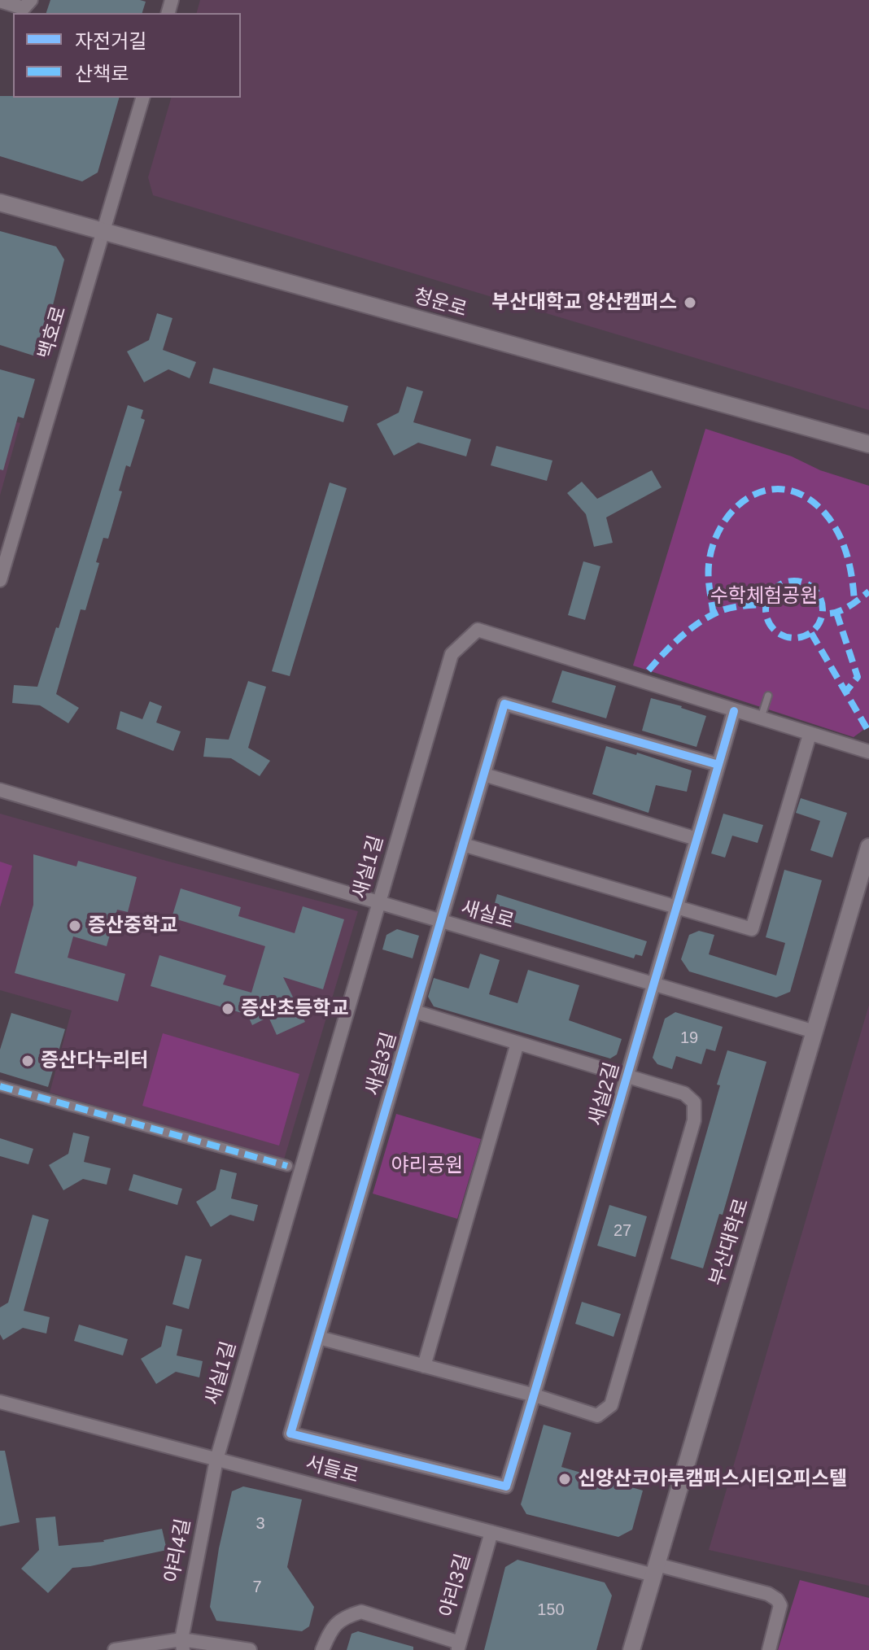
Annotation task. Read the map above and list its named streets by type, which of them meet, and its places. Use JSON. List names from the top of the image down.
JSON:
{
  "streets": {
    "street": [
      "청운로",
      "백호로",
      "새실1길",
      "새실로",
      "새실3길",
      "새실2길",
      "부산대학로",
      "서들로",
      "야리4길",
      "야리3길"
    ]
  },
  "crossings": [
    ["청운로", "백호로"],
    ["새실1길", "새실로"],
    ["새실1길", "새실2길"],
    ["새실1길", "서들로"],
    ["새실1길", "야리4길"],
    ["새실로", "새실3길"],
    ["새실로", "새실2길"],
    ["새실로", "부산대학로"],
    ["새실3길", "새실2길"],
    ["부산대학로", "서들로"],
    ["서들로", "야리4길"],
    ["서들로", "야리3길"]
  ],
  "parks": ["수학체험공원", "야리공원"],
  "places": [
    "부산대학교 양산캠퍼스",
    "증산중학교",
    "증산초등학교",
    "증산다누리터",
    "신양산코아루캠퍼스시티오피스텔"
  ],
  "house_numbers": [
    "19",
    "27",
    "3",
    "7",
    "150"
  ],
  "legend": ["자전거길", "산책로"]
}
